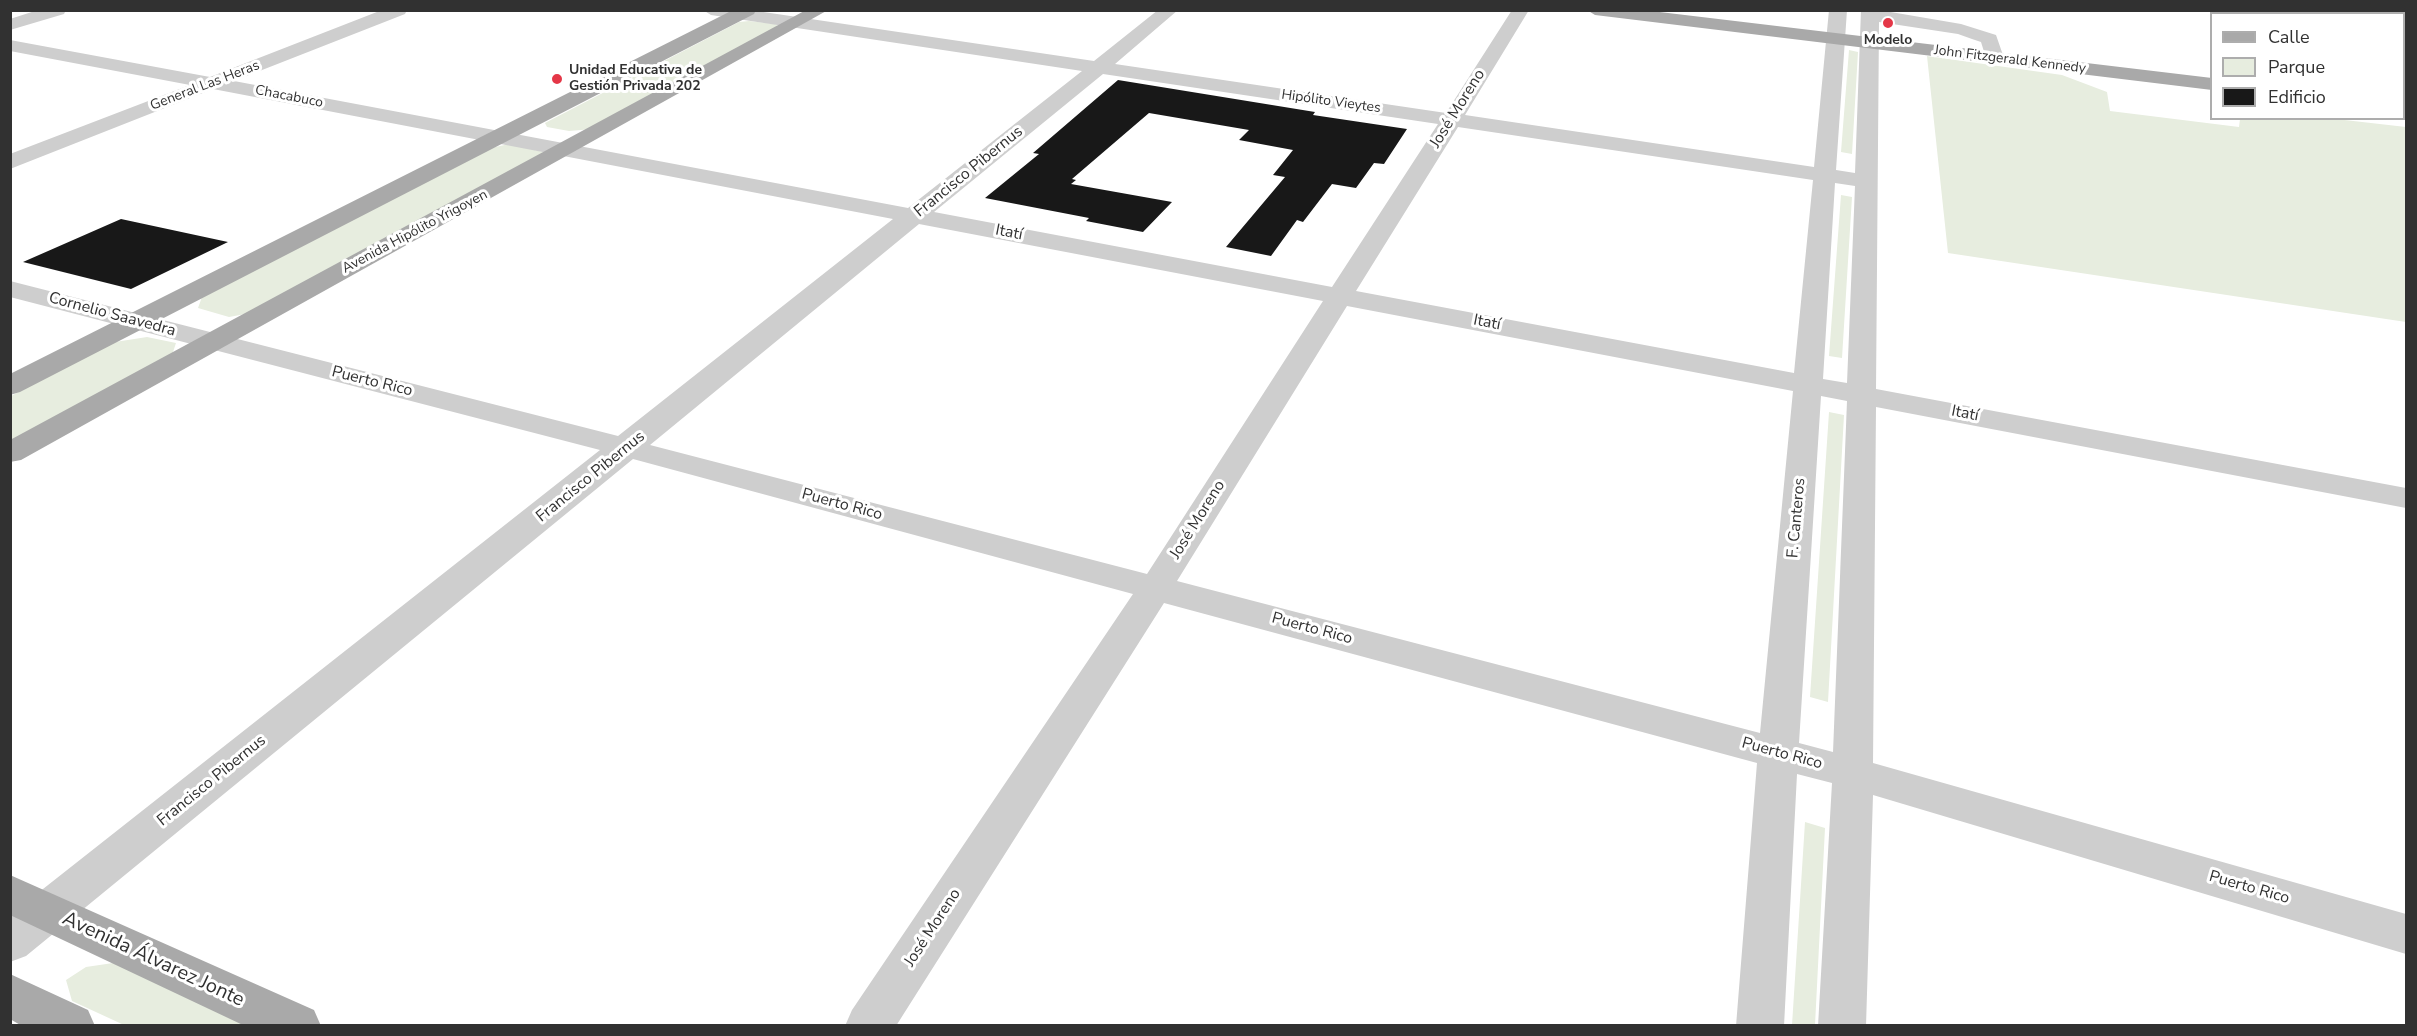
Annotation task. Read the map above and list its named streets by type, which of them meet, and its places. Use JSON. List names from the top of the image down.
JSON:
{
  "streets": {
    "main road": ["John Fitzgerald Kennedy", "Avenida Hipólito Yrigoyen", "Avenida Álvarez Jonte"],
    "street": [
      "General Las Heras",
      "Chacabuco",
      "Hipólito Vieytes",
      "José Moreno",
      "Francisco Pibernus",
      "Itatí",
      "Cornelio Saavedra",
      "Puerto Rico",
      "F. Canteros"
    ]
  },
  "crossings": [
    ["John Fitzgerald Kennedy", "F. Canteros"],
    ["General Las Heras", "Chacabuco"],
    ["Chacabuco", "Avenida Hipólito Yrigoyen"],
    ["Chacabuco", "Itatí"],
    ["Hipólito Vieytes", "José Moreno"],
    ["Hipólito Vieytes", "Francisco Pibernus"],
    ["Hipólito Vieytes", "Avenida Hipólito Yrigoyen"],
    ["Hipólito Vieytes", "F. Canteros"],
    ["José Moreno", "Itatí"],
    ["José Moreno", "Puerto Rico"],
    ["Francisco Pibernus", "Itatí"],
    ["Francisco Pibernus", "Puerto Rico"],
    ["Francisco Pibernus", "Avenida Álvarez Jonte"],
    ["Avenida Hipólito Yrigoyen", "Itatí"],
    ["Avenida Hipólito Yrigoyen", "Cornelio Saavedra"],
    ["Avenida Hipólito Yrigoyen", "Puerto Rico"],
    ["Itatí", "F. Canteros"],
    ["Cornelio Saavedra", "Puerto Rico"],
    ["Puerto Rico", "F. Canteros"]
  ],
  "places": ["Modelo", "Unidad Educativa de Gestión Privada 202"],
  "legend": ["Calle", "Parque", "Edificio"]
}
